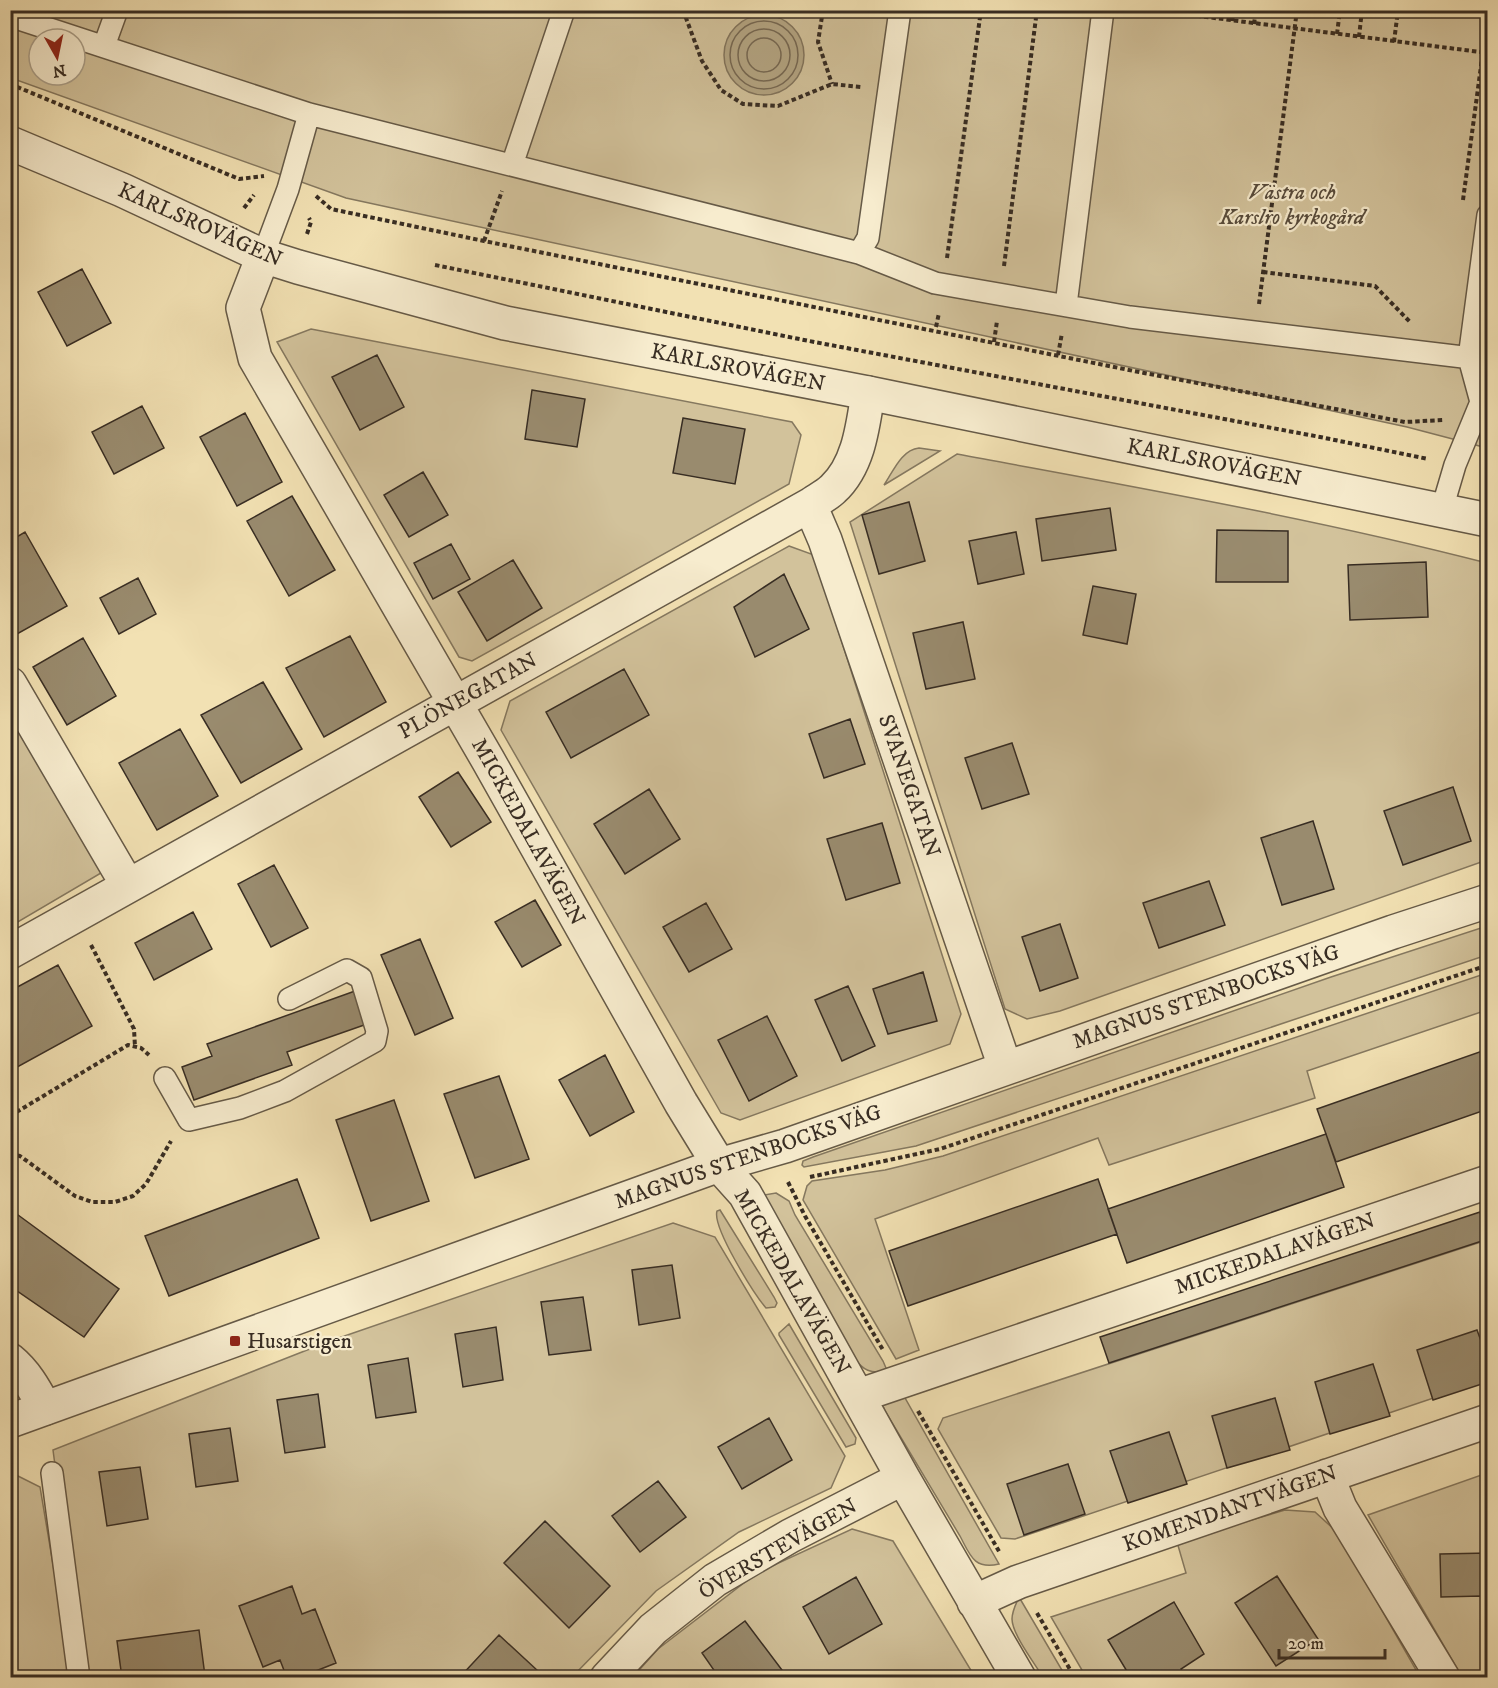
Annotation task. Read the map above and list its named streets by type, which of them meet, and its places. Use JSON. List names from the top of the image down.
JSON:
{
  "streets": {
    "street": [
      "KARLSROVÄGEN",
      "PLÖNEGATAN",
      "SVANEGATAN",
      "MICKEDALAVÄGEN",
      "MAGNUS STENBOCKS VÄG",
      "KOMENDANTVÄGEN",
      "ÖVERSTEVÄGEN"
    ]
  },
  "crossings": [
    ["KARLSROVÄGEN", "PLÖNEGATAN"],
    ["KARLSROVÄGEN", "MICKEDALAVÄGEN"],
    ["PLÖNEGATAN", "SVANEGATAN"],
    ["PLÖNEGATAN", "MICKEDALAVÄGEN"],
    ["SVANEGATAN", "MAGNUS STENBOCKS VÄG"],
    ["MICKEDALAVÄGEN", "MAGNUS STENBOCKS VÄG"],
    ["MICKEDALAVÄGEN", "KOMENDANTVÄGEN"],
    ["MICKEDALAVÄGEN", "ÖVERSTEVÄGEN"]
  ],
  "parks": ["Västra och Karslro kyrkogård"],
  "places": {
    "transit": ["Husarstigen"]
  },
  "scale_bar": "20 m",
  "north": "bottom"
}
